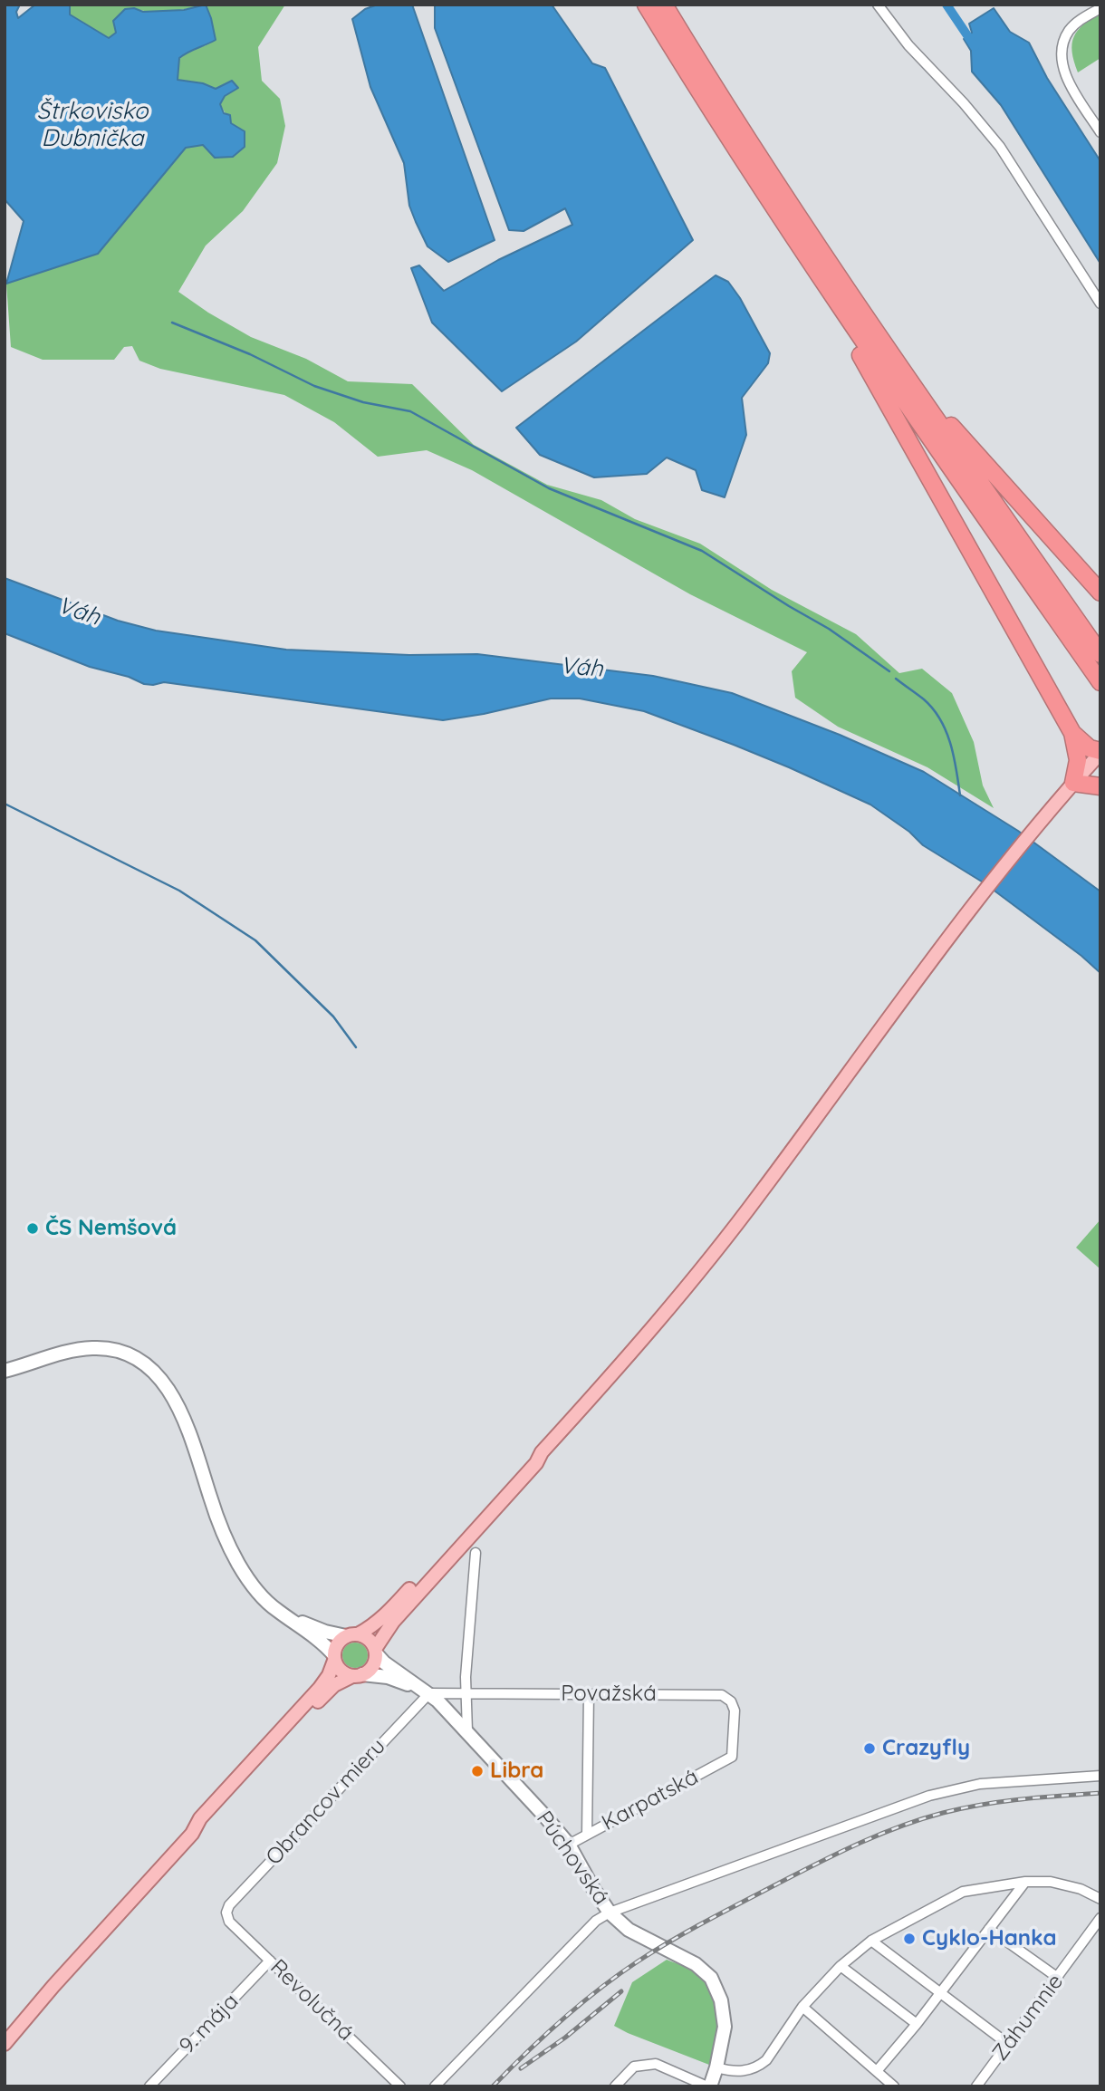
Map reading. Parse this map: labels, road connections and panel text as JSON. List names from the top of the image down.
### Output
{
  "streets": {
    "main road": ["Púchovská"],
    "street": [
      "Považská",
      "Karpatská",
      "Obrancov mieru",
      "Revolučná",
      "Záhumnie",
      "9. mája"
    ]
  },
  "crossings": [
    ["Považská", "Karpatská"],
    ["Považská", "Obrancov mieru"],
    ["Považská", "Púchovská"],
    ["Karpatská", "Púchovská"],
    ["Obrancov mieru", "Púchovská"],
    ["Obrancov mieru", "Revolučná"],
    ["Revolučná", "9. mája"]
  ],
  "water": ["Štrkovisko Dubnička", "Váh"],
  "places": [
    "ČS Nemšová",
    "Crazyfly",
    "Libra",
    "Cyklo-Hanka"
  ]
}
